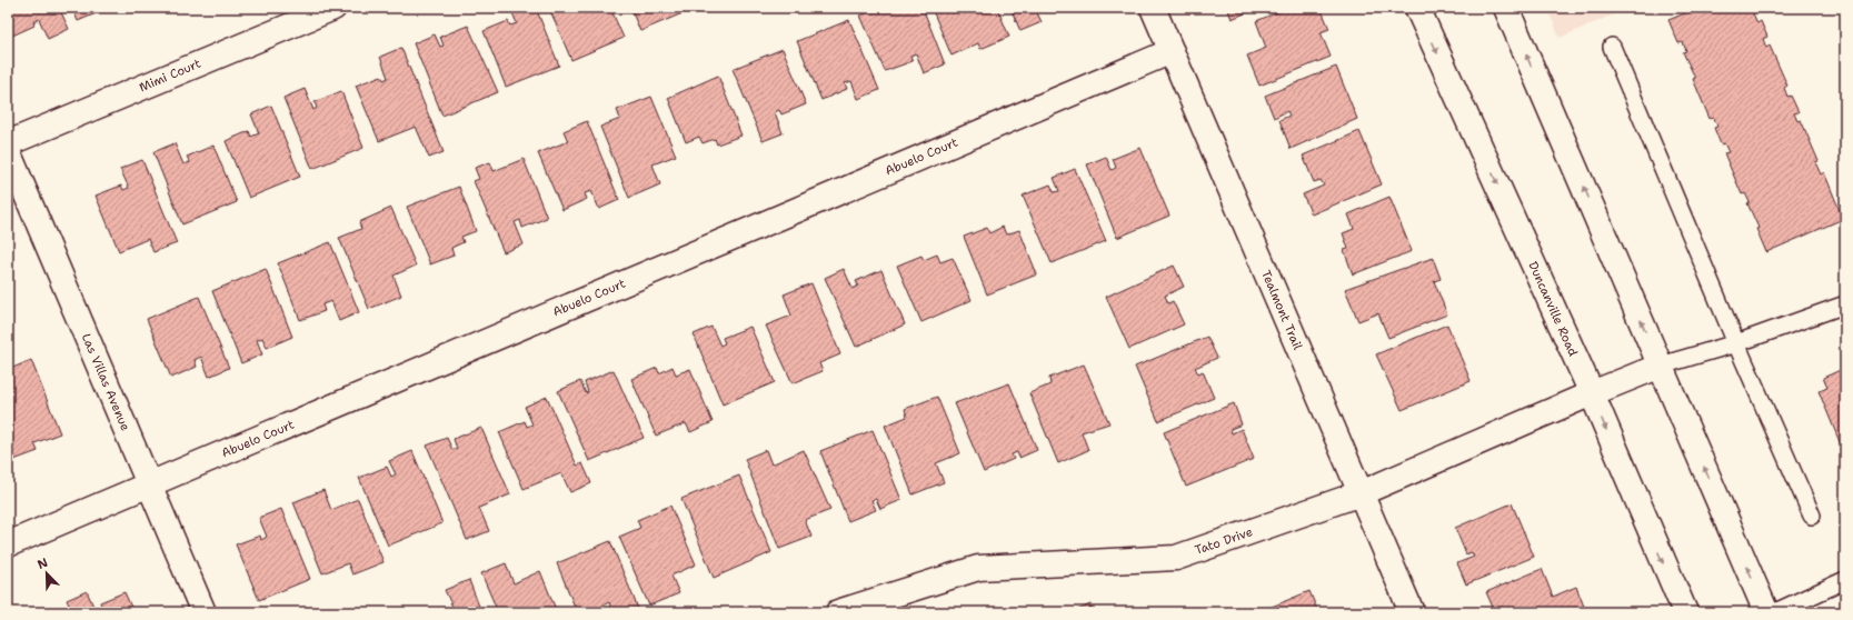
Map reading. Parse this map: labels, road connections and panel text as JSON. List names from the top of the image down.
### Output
{
  "streets": {
    "street": [
      "Mimi Court",
      "Abuelo Court",
      "Duncanville Road",
      "Tealmont Trail",
      "Las Villas Avenue",
      "Tato Drive"
    ]
  },
  "crossings": [
    ["Abuelo Court", "Tealmont Trail"],
    ["Abuelo Court", "Las Villas Avenue"],
    ["Duncanville Road", "Tato Drive"],
    ["Tealmont Trail", "Tato Drive"]
  ],
  "north": "top left"
}
